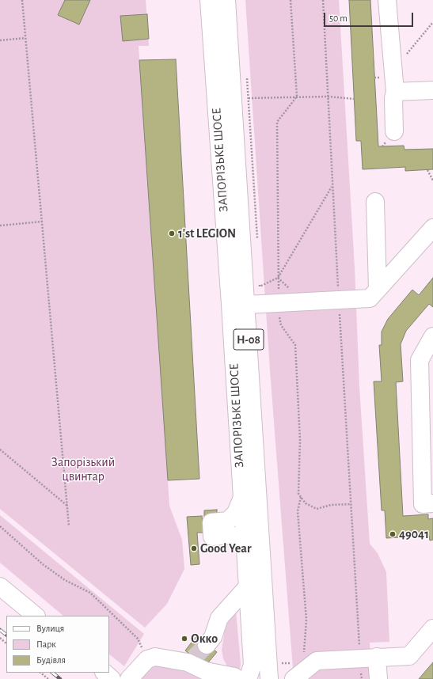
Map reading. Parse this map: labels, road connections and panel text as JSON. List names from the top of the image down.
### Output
{
  "streets": {
    "main road": ["ЗАПОРІЗЬКЕ ШОСЕ", "Н-08"]
  },
  "parks": ["Запорізький цвинтар"],
  "places": [
    "1'st LEGION",
    "49041",
    "Good Year",
    "Окко"
  ],
  "legend": ["Вулиця", "Парк", "Будівля"],
  "scale_bar": "50 m"
}
